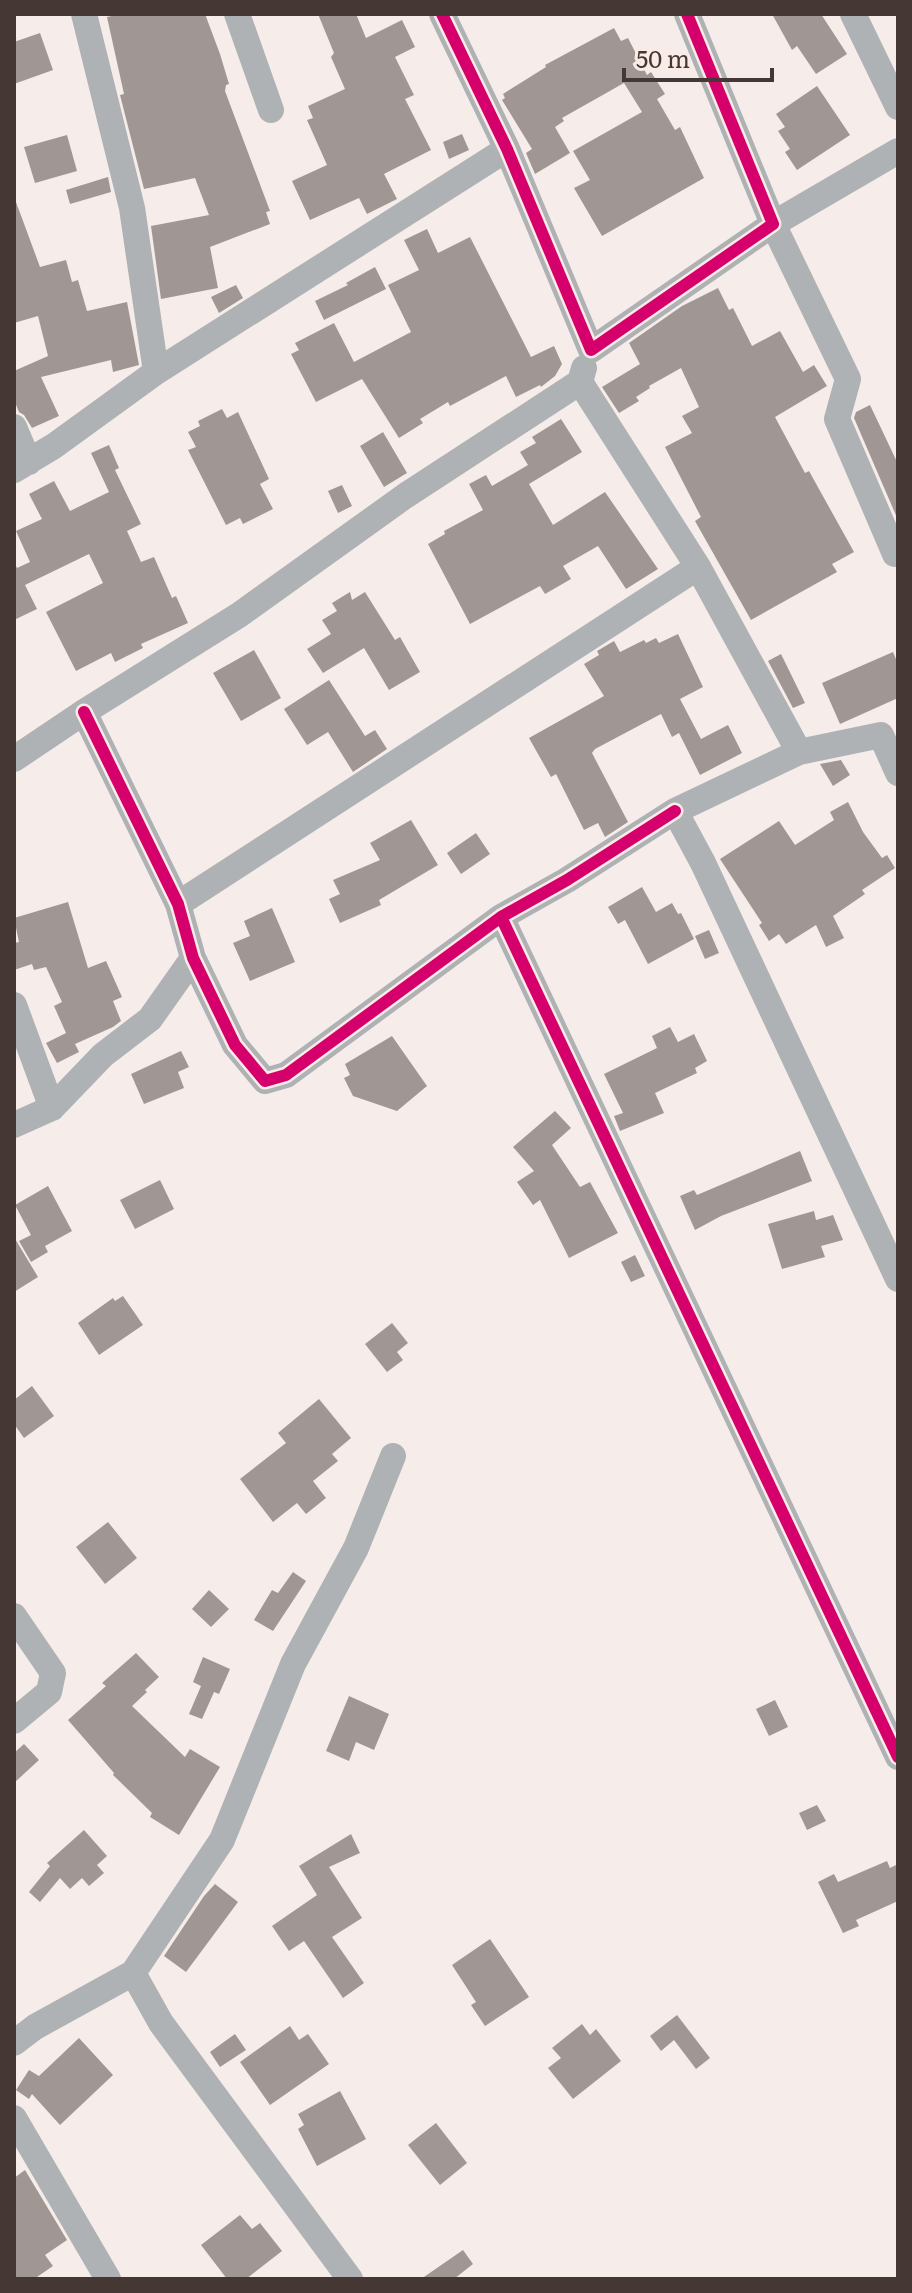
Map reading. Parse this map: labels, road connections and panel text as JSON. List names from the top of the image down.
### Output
{
  "scale_bar": "50 m"
}
